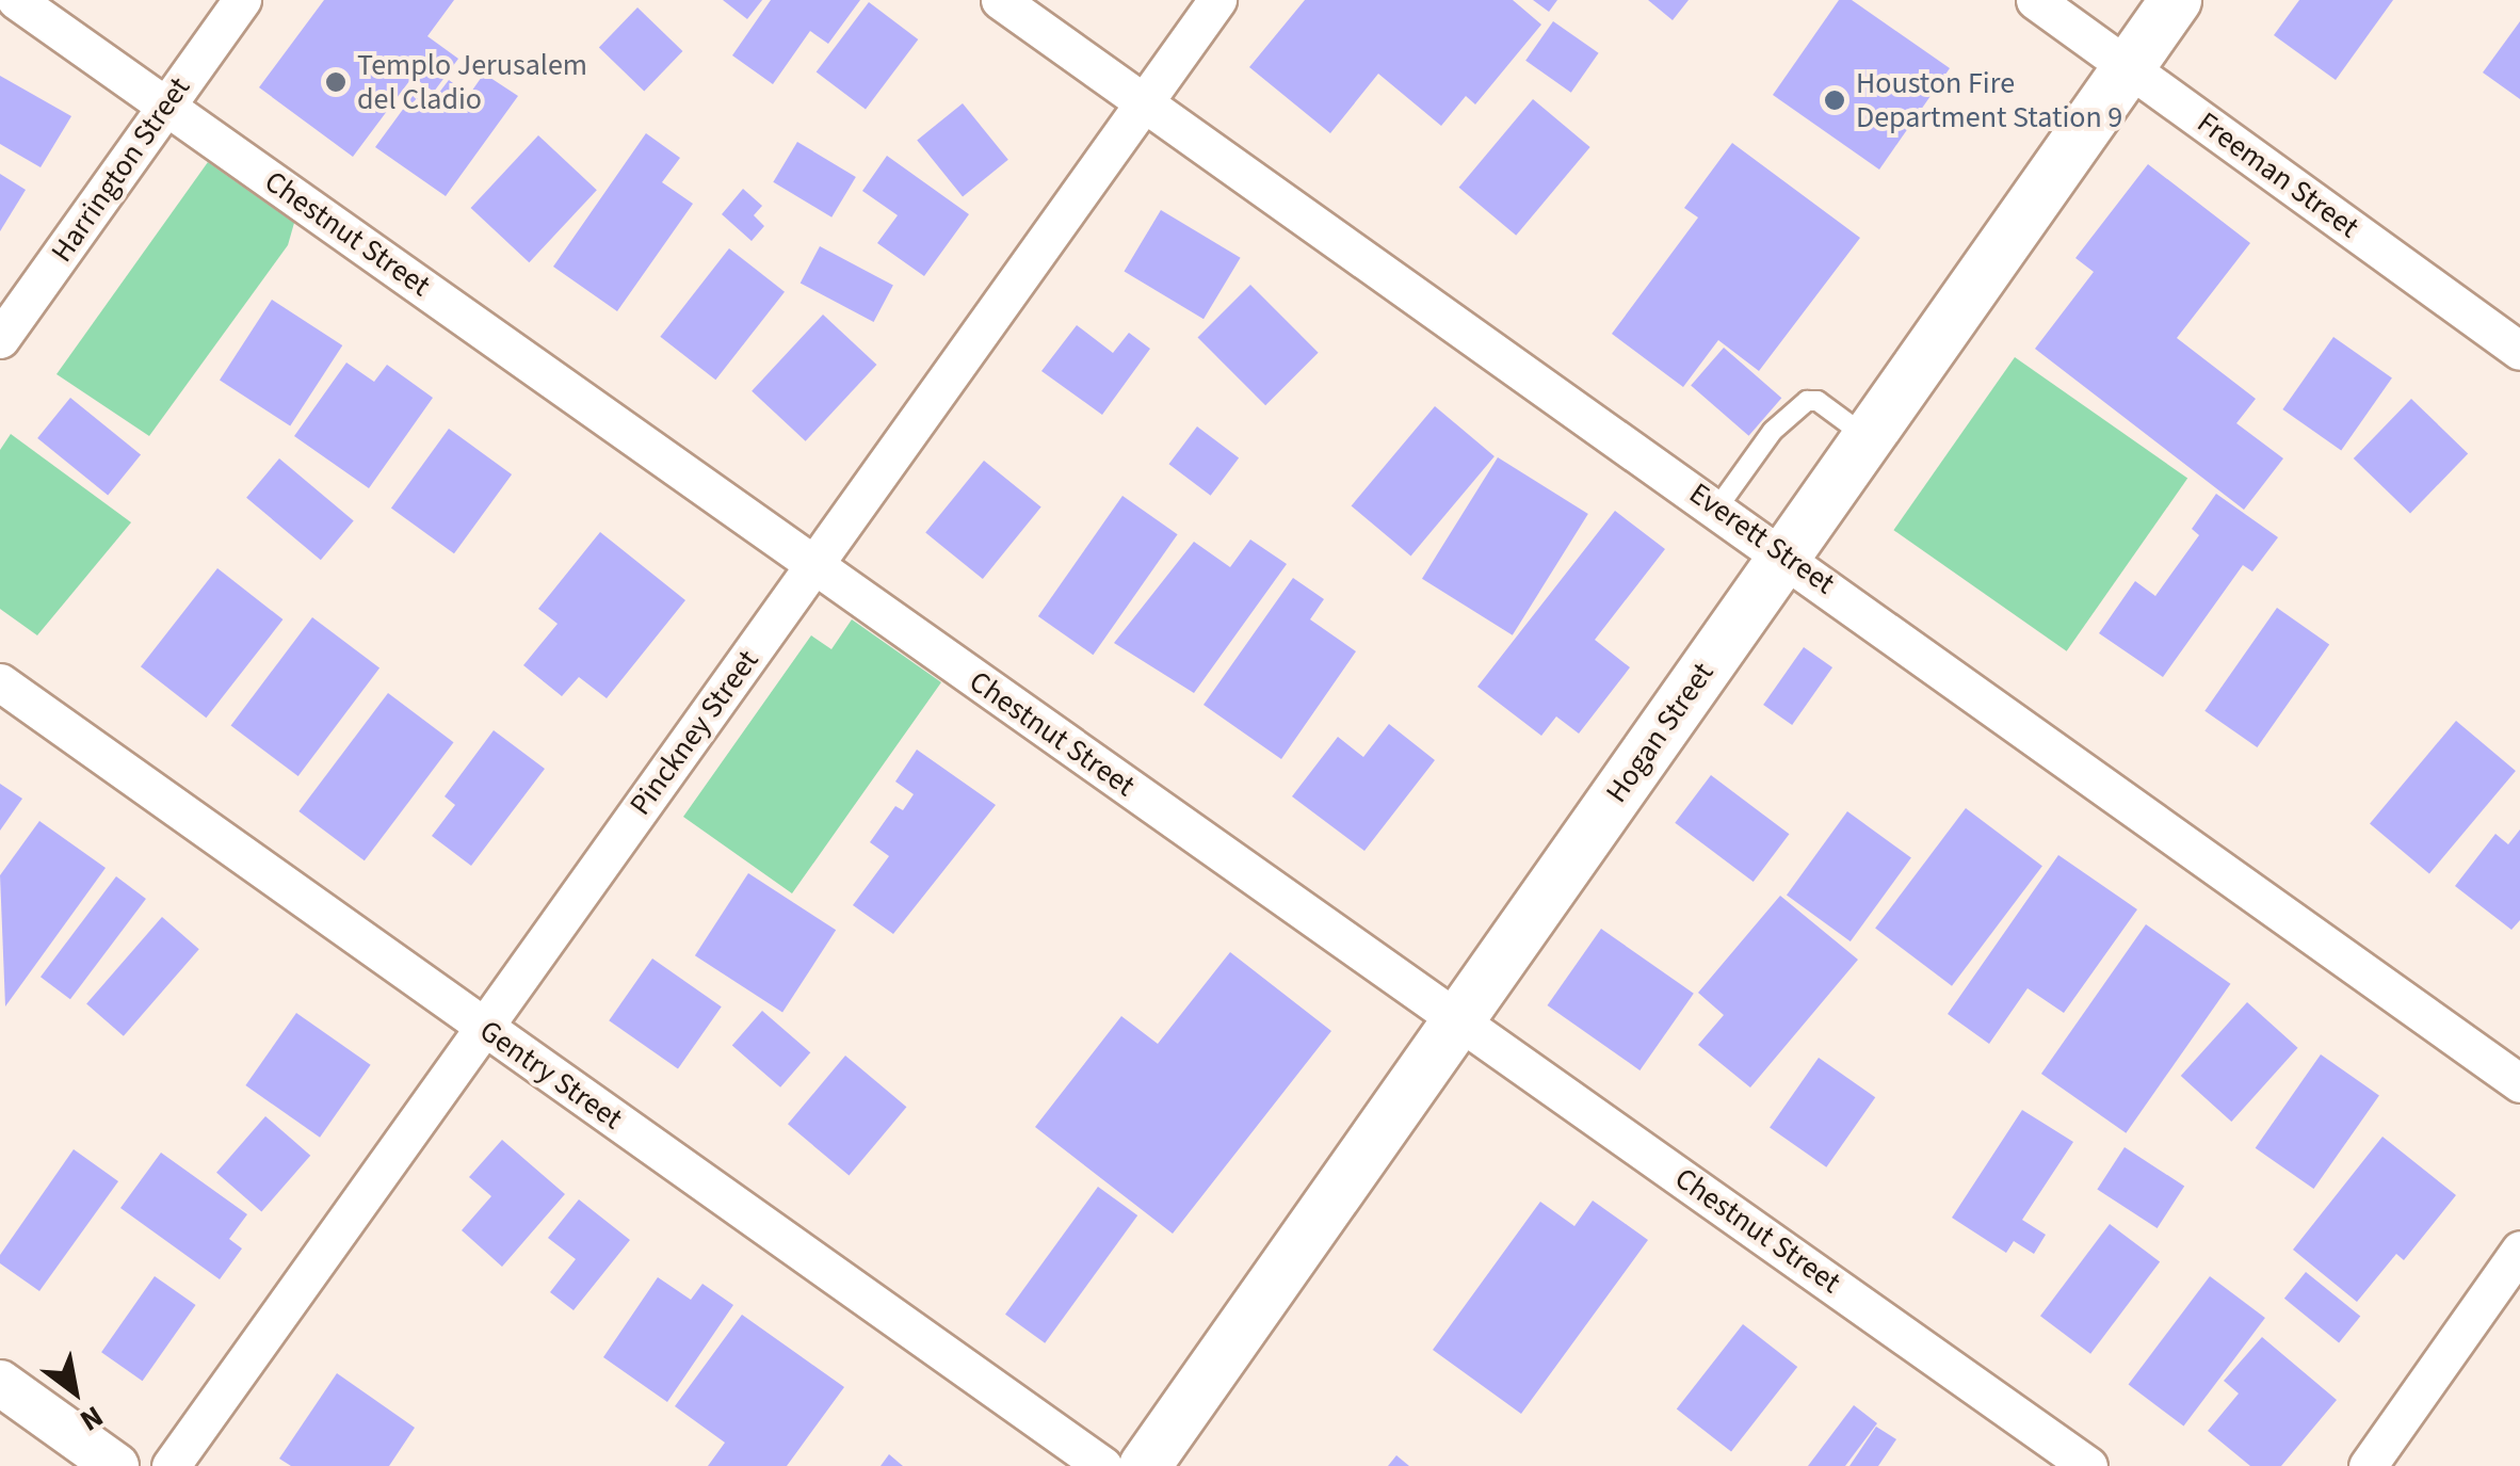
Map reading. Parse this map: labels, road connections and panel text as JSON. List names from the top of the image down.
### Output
{
  "streets": {
    "main road": ["Hogan Street"],
    "street": [
      "Harrington Street",
      "Freeman Street",
      "Chestnut Street",
      "Everett Street",
      "Pinckney Street",
      "Gentry Street"
    ]
  },
  "crossings": [
    ["Harrington Street", "Chestnut Street"],
    ["Freeman Street", "Hogan Street"],
    ["Chestnut Street", "Pinckney Street"],
    ["Chestnut Street", "Hogan Street"],
    ["Everett Street", "Pinckney Street"],
    ["Everett Street", "Hogan Street"],
    ["Pinckney Street", "Gentry Street"]
  ],
  "places": ["Templo Jerusalem del Cladio", "Houston Fire Department Station 9"],
  "north": "bottom right"
}
